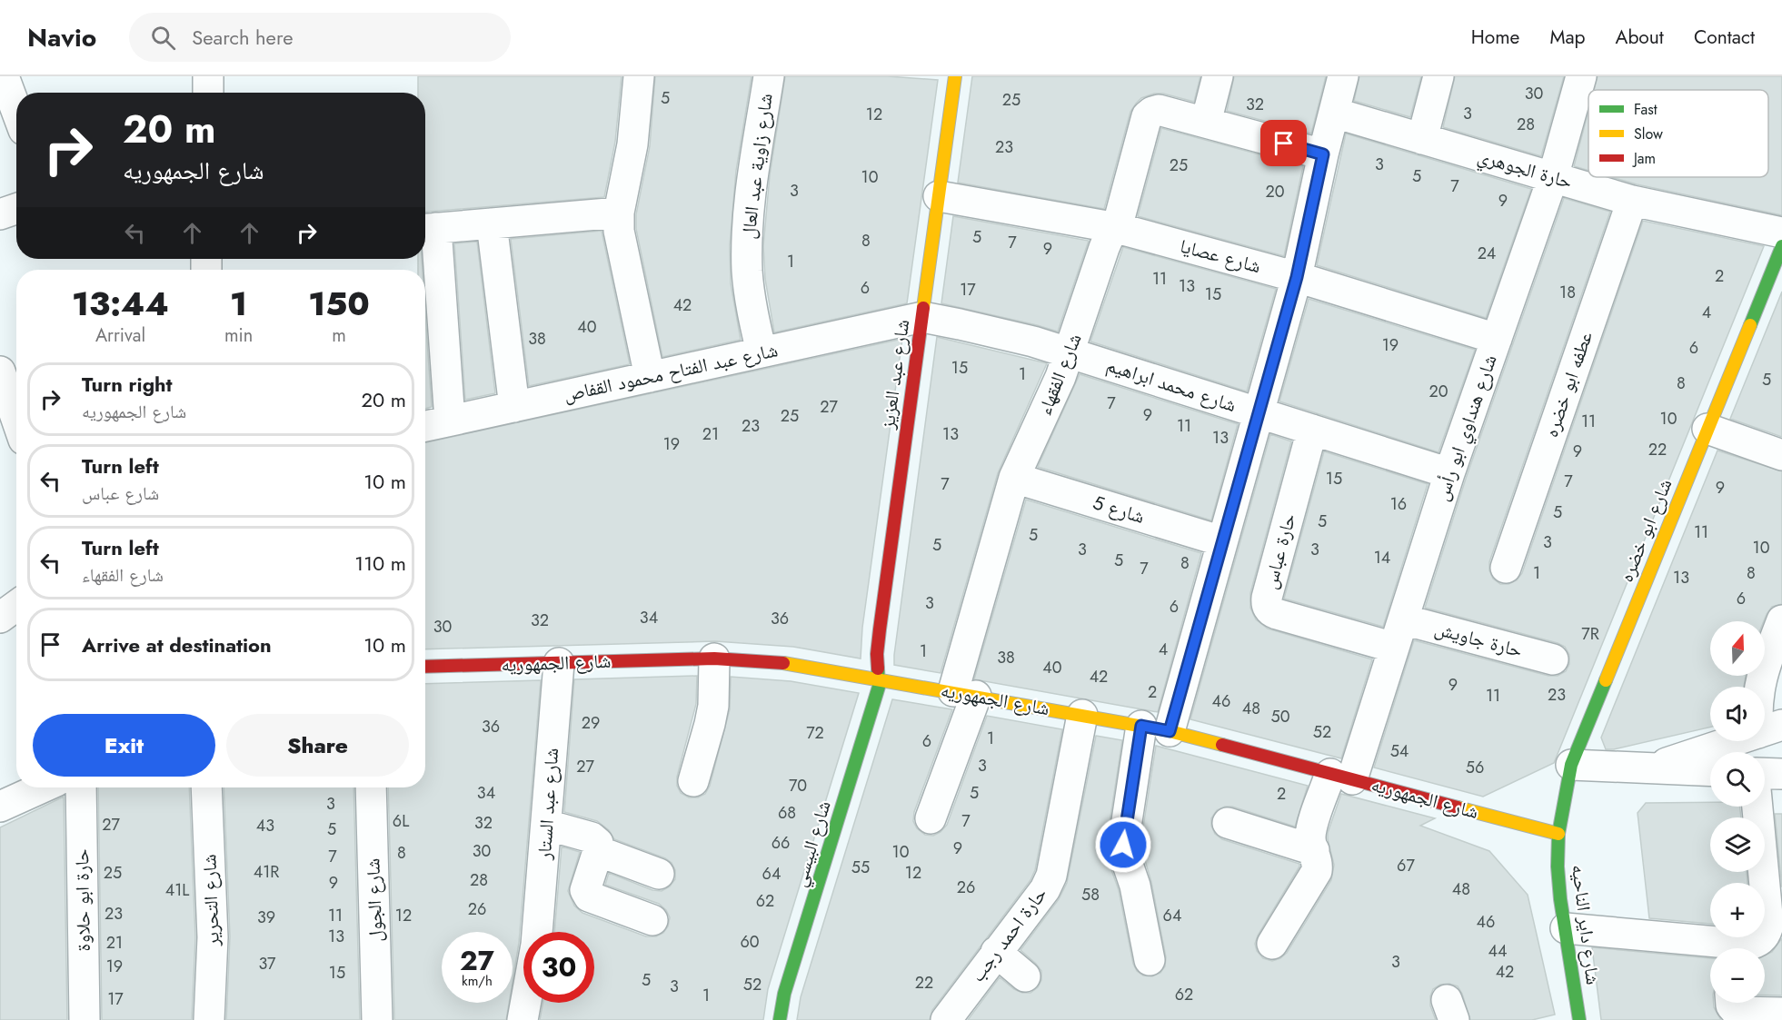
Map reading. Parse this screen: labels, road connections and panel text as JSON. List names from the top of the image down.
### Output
{
  "streets": {
    "street": [
      "شارع زاوية عبد العال",
      "حارة الجوهري",
      "شارع عصايا",
      "شارع عبد الفتاح محمود القفاص",
      "شارع عبد العزيز",
      "شارع الفقهاء",
      "عطفه ابو خضره",
      "شارع محمد ابراهيم",
      "شارع هنداوي ابو رأس",
      "شارع 5",
      "شارع ابو خضره",
      "حارة عباس",
      "حارة جاويش",
      "شارع الجمهوريه",
      "شارع عبد الستار",
      "شارع البيسي",
      "حارة ابو حلاوة",
      "شارع التحرير",
      "شارع الجول",
      "شارع داير الناحيه",
      "حارة احمد رجب"
    ]
  },
  "crossings": [
    ["شارع زاوية عبد العال", "شارع عبد الفتاح محمود القفاص"],
    ["حارة الجوهري", "عطفه ابو خضره"],
    ["حارة الجوهري", "شارع هنداوي ابو رأس"],
    ["شارع عصايا", "شارع عبد العزيز"],
    ["شارع عصايا", "شارع الفقهاء"],
    ["شارع عصايا", "شارع هنداوي ابو رأس"],
    ["شارع عبد الفتاح محمود القفاص", "شارع عبد العزيز"],
    ["شارع عبد الفتاح محمود القفاص", "شارع محمد ابراهيم"],
    ["شارع عبد العزيز", "شارع محمد ابراهيم"],
    ["شارع عبد العزيز", "شارع الجمهوريه"],
    ["شارع عبد العزيز", "شارع البيسي"],
    ["شارع الفقهاء", "شارع محمد ابراهيم"],
    ["شارع الفقهاء", "شارع 5"],
    ["شارع الفقهاء", "شارع الجمهوريه"],
    ["شارع محمد ابراهيم", "شارع هنداوي ابو رأس"],
    ["شارع محمد ابراهيم", "حارة عباس"],
    ["شارع هنداوي ابو رأس", "حارة عباس"],
    ["شارع هنداوي ابو رأس", "حارة جاويش"],
    ["شارع هنداوي ابو رأس", "شارع الجمهوريه"],
    ["شارع ابو خضره", "شارع الجمهوريه"],
    ["شارع ابو خضره", "شارع داير الناحيه"],
    ["شارع الجمهوريه", "شارع عبد الستار"],
    ["شارع الجمهوريه", "شارع البيسي"],
    ["شارع الجمهوريه", "شارع داير الناحيه"],
    ["شارع الجمهوريه", "حارة احمد رجب"]
  ],
  "house_numbers": [
    "30",
    "5",
    "25",
    "32",
    "3",
    "12",
    "28",
    "23",
    "3",
    "25",
    "5",
    "10",
    "7",
    "3",
    "20",
    "9",
    "5",
    "8",
    "7",
    "9",
    "24",
    "1",
    "2",
    "11",
    "13",
    "6",
    "17",
    "18",
    "15",
    "42",
    "4",
    "40",
    "38",
    "19",
    "6",
    "15",
    "1",
    "5",
    "8",
    "20",
    "7",
    "27",
    "9",
    "25",
    "10",
    "11",
    "23",
    "11",
    "21",
    "13",
    "13",
    "19",
    "22",
    "9",
    "15",
    "7",
    "7",
    "9",
    "16",
    "5",
    "5",
    "11",
    "5",
    "3",
    "5",
    "10",
    "3",
    "3",
    "14",
    "5",
    "8",
    "7",
    "1",
    "8",
    "13",
    "6",
    "3",
    "6",
    "34",
    "36",
    "32",
    "30",
    "7R",
    "4",
    "1",
    "38",
    "40",
    "42",
    "9",
    "2",
    "23",
    "11",
    "46",
    "48",
    "50",
    "29",
    "36",
    "52",
    "72",
    "1",
    "6",
    "54",
    "3",
    "27",
    "56",
    "70",
    "34",
    "5",
    "2",
    "3",
    "68",
    "6L",
    "7",
    "32",
    "27",
    "43",
    "5",
    "66",
    "9",
    "30",
    "10",
    "8",
    "7",
    "67",
    "55",
    "41R",
    "25",
    "12",
    "64",
    "28",
    "9",
    "26",
    "48",
    "41L",
    "58",
    "62",
    "26",
    "23",
    "11",
    "12",
    "64",
    "39",
    "46",
    "13",
    "60",
    "21",
    "44",
    "3",
    "37",
    "19",
    "42",
    "15",
    "5",
    "22",
    "52",
    "3",
    "62",
    "1",
    "17"
  ],
  "legend": ["Fast", "Slow", "Jam"],
  "north": "top",
  "page": {
    "header": "Navio",
    "search": "Search here",
    "nav": [
      "Home",
      "Map",
      "About",
      "Contact"
    ],
    "turn": ["20 m", "شارع الجمهوريه"],
    "eta": [
      "13:44",
      "Arrival",
      "1",
      "min",
      "150",
      "m"
    ],
    "list": [
      {
        "name": "Turn right",
        "note": "شارع الجمهوريه",
        "value": "20 m"
      },
      {
        "name": "Turn left",
        "note": "شارع عباس",
        "value": "10 m"
      },
      {
        "name": "Turn left",
        "note": "شارع الفقهاء",
        "value": "110 m"
      },
      {
        "name": "Arrive at destination",
        "value": "10 m"
      }
    ],
    "map_buttons": ["+", "−"],
    "buttons": ["Exit", "Share"],
    "speed": "27 km/h",
    "limit": "30"
  }
}
